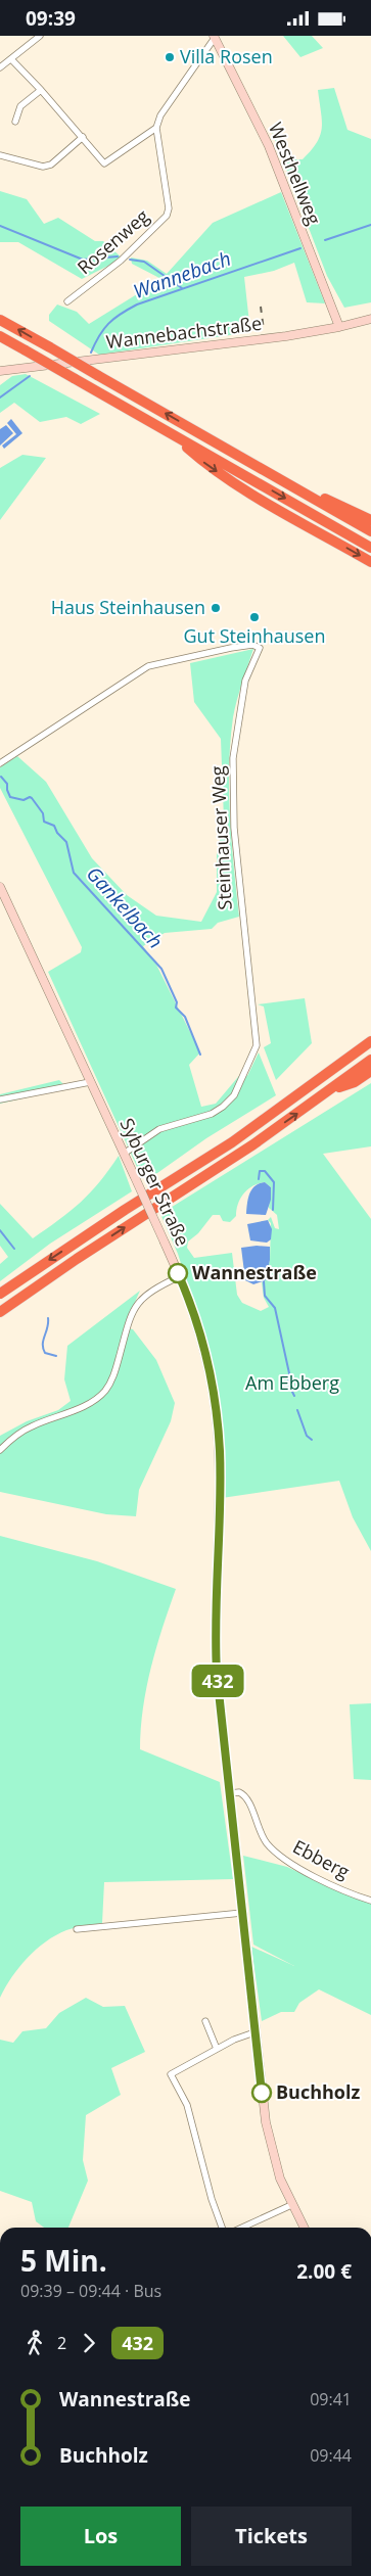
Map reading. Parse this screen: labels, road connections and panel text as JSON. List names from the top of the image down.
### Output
{
  "streets": {
    "street": [
      "Westhellweg",
      "Rosenweg",
      "Wannebachstraße",
      "Steinhauser Weg",
      "Syburger Straße",
      "Ebberg"
    ]
  },
  "crossings": [
    ["Westhellweg", "Wannebachstraße"],
    ["Steinhauser Weg", "Syburger Straße"],
    ["Syburger Straße", "Ebberg"]
  ],
  "water": ["Wannebach", "Gankelbach"],
  "parks": ["Am Ebberg"],
  "places": [
    "Villa Rosen",
    "Haus Steinhausen",
    "Gut Steinhausen",
    "Wannestraße",
    "Buchholz"
  ],
  "lines": ["bus line 432"],
  "page": {
    "status": "09:39",
    "on_map": "432",
    "heading": ["5 Min.", "09:39 – 09:44 · Bus", "2.00 €"],
    "legs": ["2", "432"],
    "list": [
      {
        "name": "Wannestraße",
        "value": "09:41"
      },
      {
        "name": "Buchholz",
        "value": "09:44"
      }
    ],
    "buttons": ["Los", "Tickets"]
  }
}
